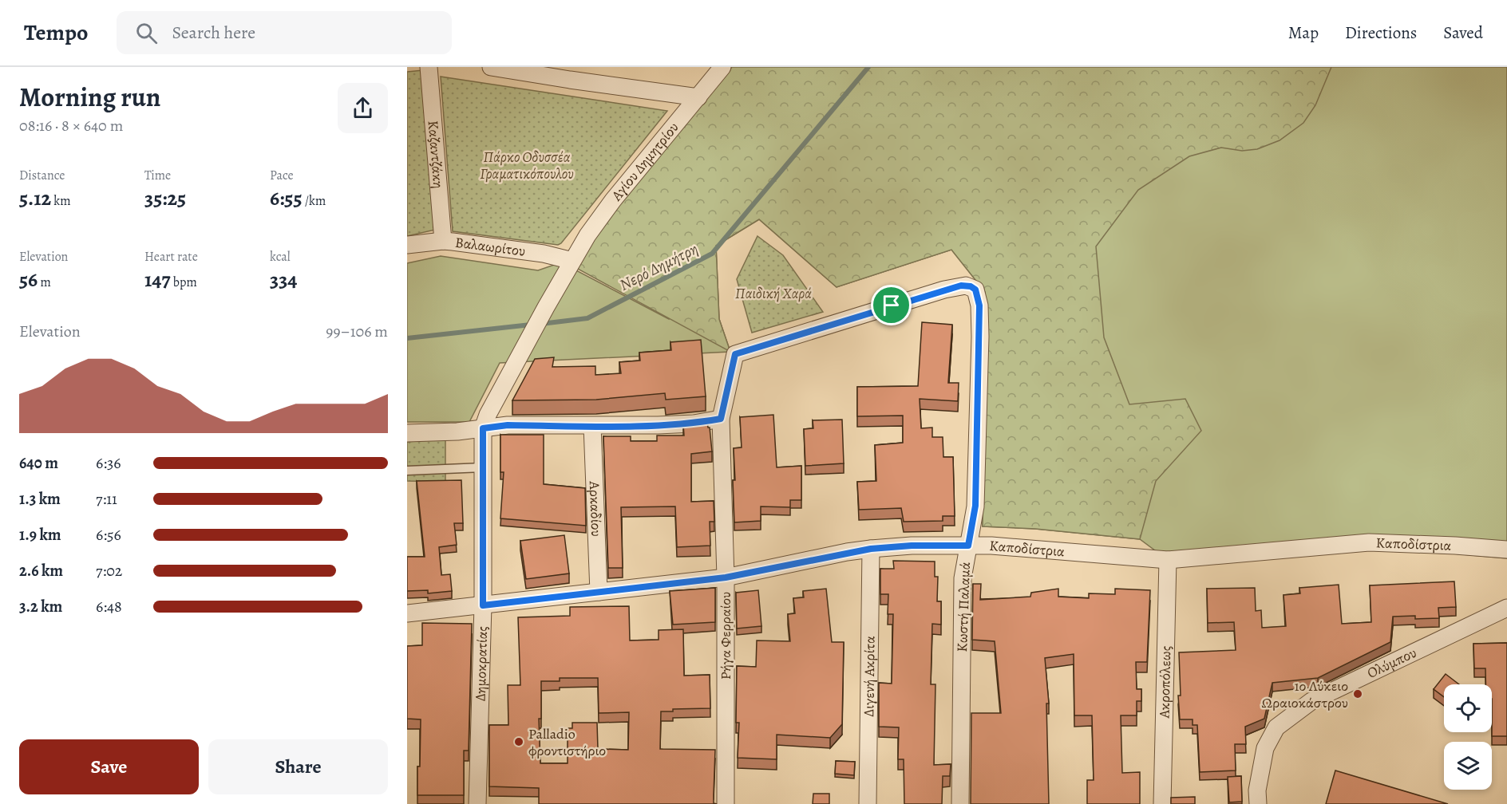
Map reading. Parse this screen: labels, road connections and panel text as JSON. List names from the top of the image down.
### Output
{
  "streets": {
    "street": [
      "Καζαντζάκη",
      "Αγίου Δημητρίου",
      "Βαλαωρίτου",
      "Αρκαδίου",
      "Καποδίστρια",
      "Κωστή Παλαμά",
      "Ρήγα Φερραίου",
      "Ολύμπου",
      "Δημοκρατίας",
      "Διγενή Ακρίτα",
      "Ακροπόλεως"
    ]
  },
  "crossings": [
    ["Καζαντζάκη", "Βαλαωρίτου"],
    ["Αγίου Δημητρίου", "Βαλαωρίτου"],
    ["Αγίου Δημητρίου", "Δημοκρατίας"],
    ["Βαλαωρίτου", "Δημοκρατίας"],
    ["Αρκαδίου", "Καποδίστρια"],
    ["Καποδίστρια", "Κωστή Παλαμά"],
    ["Καποδίστρια", "Ρήγα Φερραίου"],
    ["Καποδίστρια", "Δημοκρατίας"],
    ["Καποδίστρια", "Διγενή Ακρίτα"],
    ["Καποδίστρια", "Ακροπόλεως"],
    ["Κωστή Παλαμά", "Ρήγα Φερραίου"]
  ],
  "water": ["Νερό Δημήτρη"],
  "parks": ["Πάρκο Οδυσσέα Γραματικόπουλου", "Παιδική Χαρά"],
  "places": ["1ο Λύκειο Ωραιοκάστρου", "Palladio φροντιστήριο"],
  "page": {
    "header": "Tempo",
    "search": "Search here",
    "nav": ["Map", "Directions", "Saved"],
    "heading": ["Morning run", "08:16 · 8 × 640 m"],
    "stats": [
      ["Distance", "5.12 km"],
      ["Time", "35:25"],
      ["Pace", "6:55 /km"],
      ["Elevation", "56 m"],
      ["Heart rate", "147 bpm"],
      ["kcal", "334"]
    ],
    "chart": ["Elevation", "99–106 m"],
    "list": [
      {
        "name": "640 m",
        "note": "6:36"
      },
      {
        "name": "1.3 km",
        "note": "7:11"
      },
      {
        "name": "1.9 km",
        "note": "6:56"
      },
      {
        "name": "2.6 km",
        "note": "7:02"
      },
      {
        "name": "3.2 km",
        "note": "6:48"
      }
    ],
    "buttons": ["Save", "Share"]
  }
}
